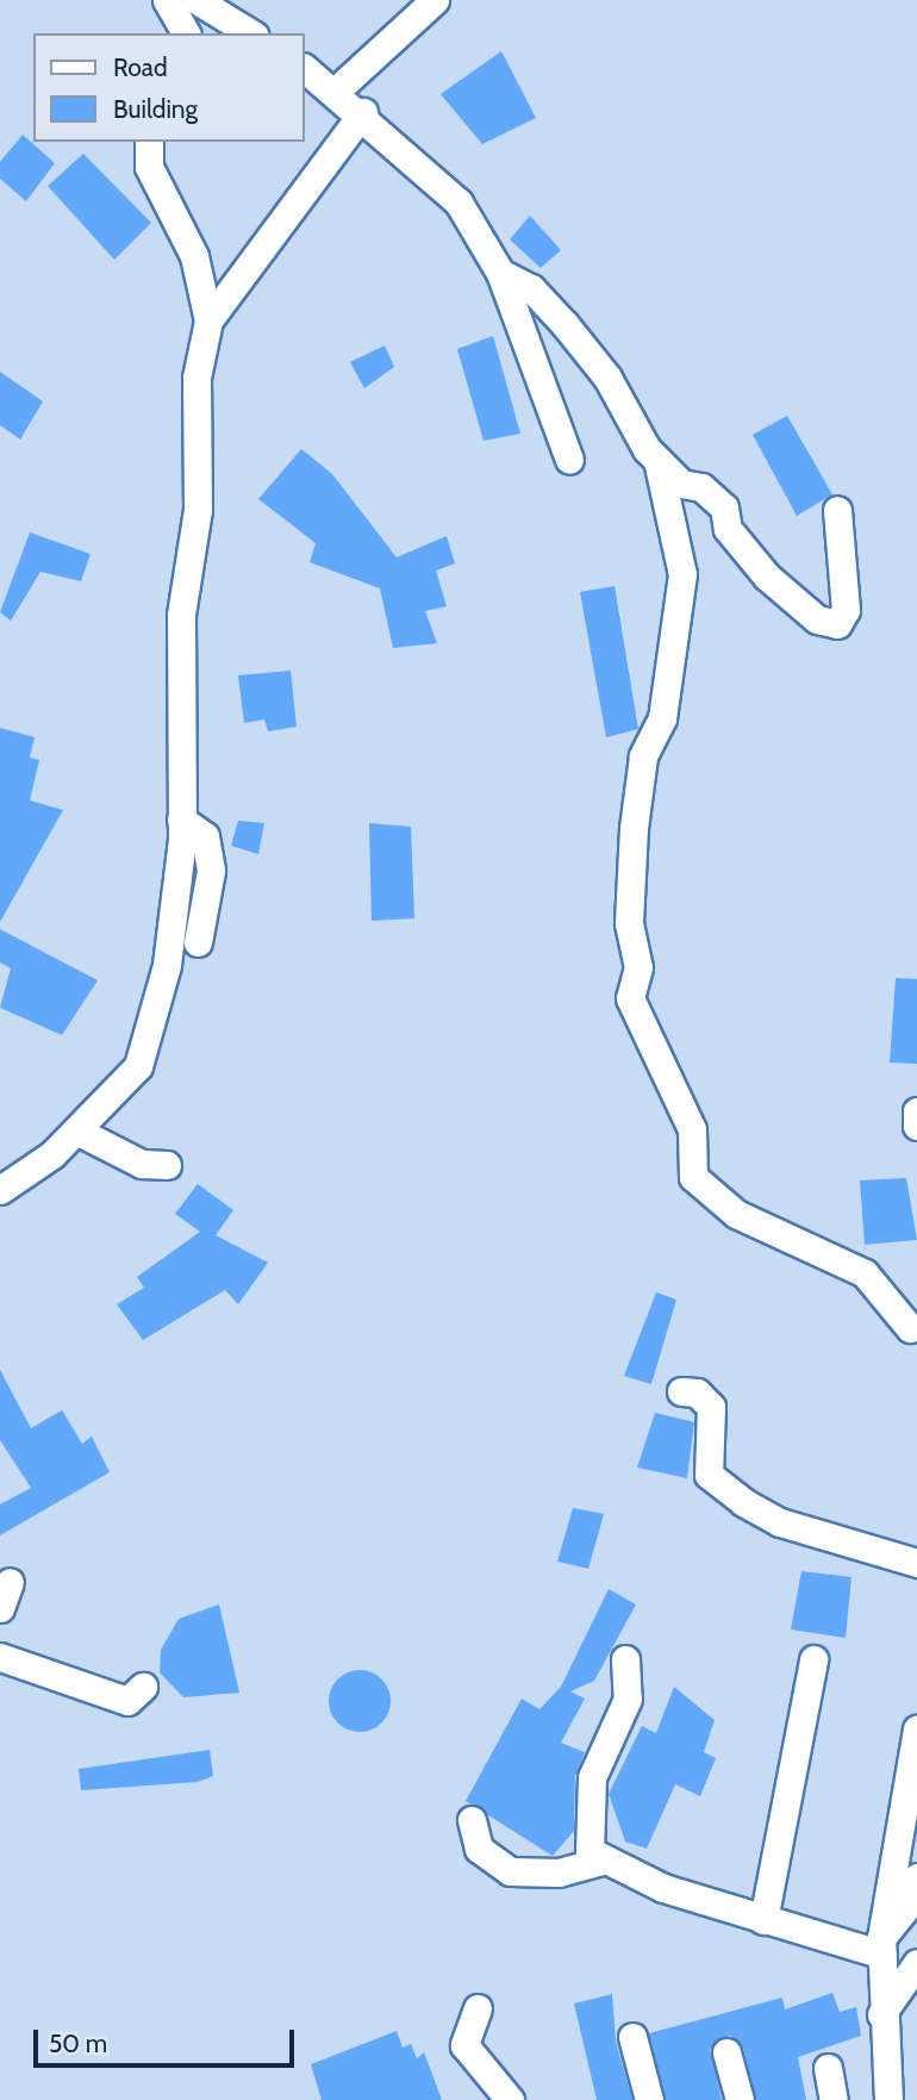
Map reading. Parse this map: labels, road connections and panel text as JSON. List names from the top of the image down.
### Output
{
  "legend": ["Road", "Building"],
  "scale_bar": "50 m"
}
